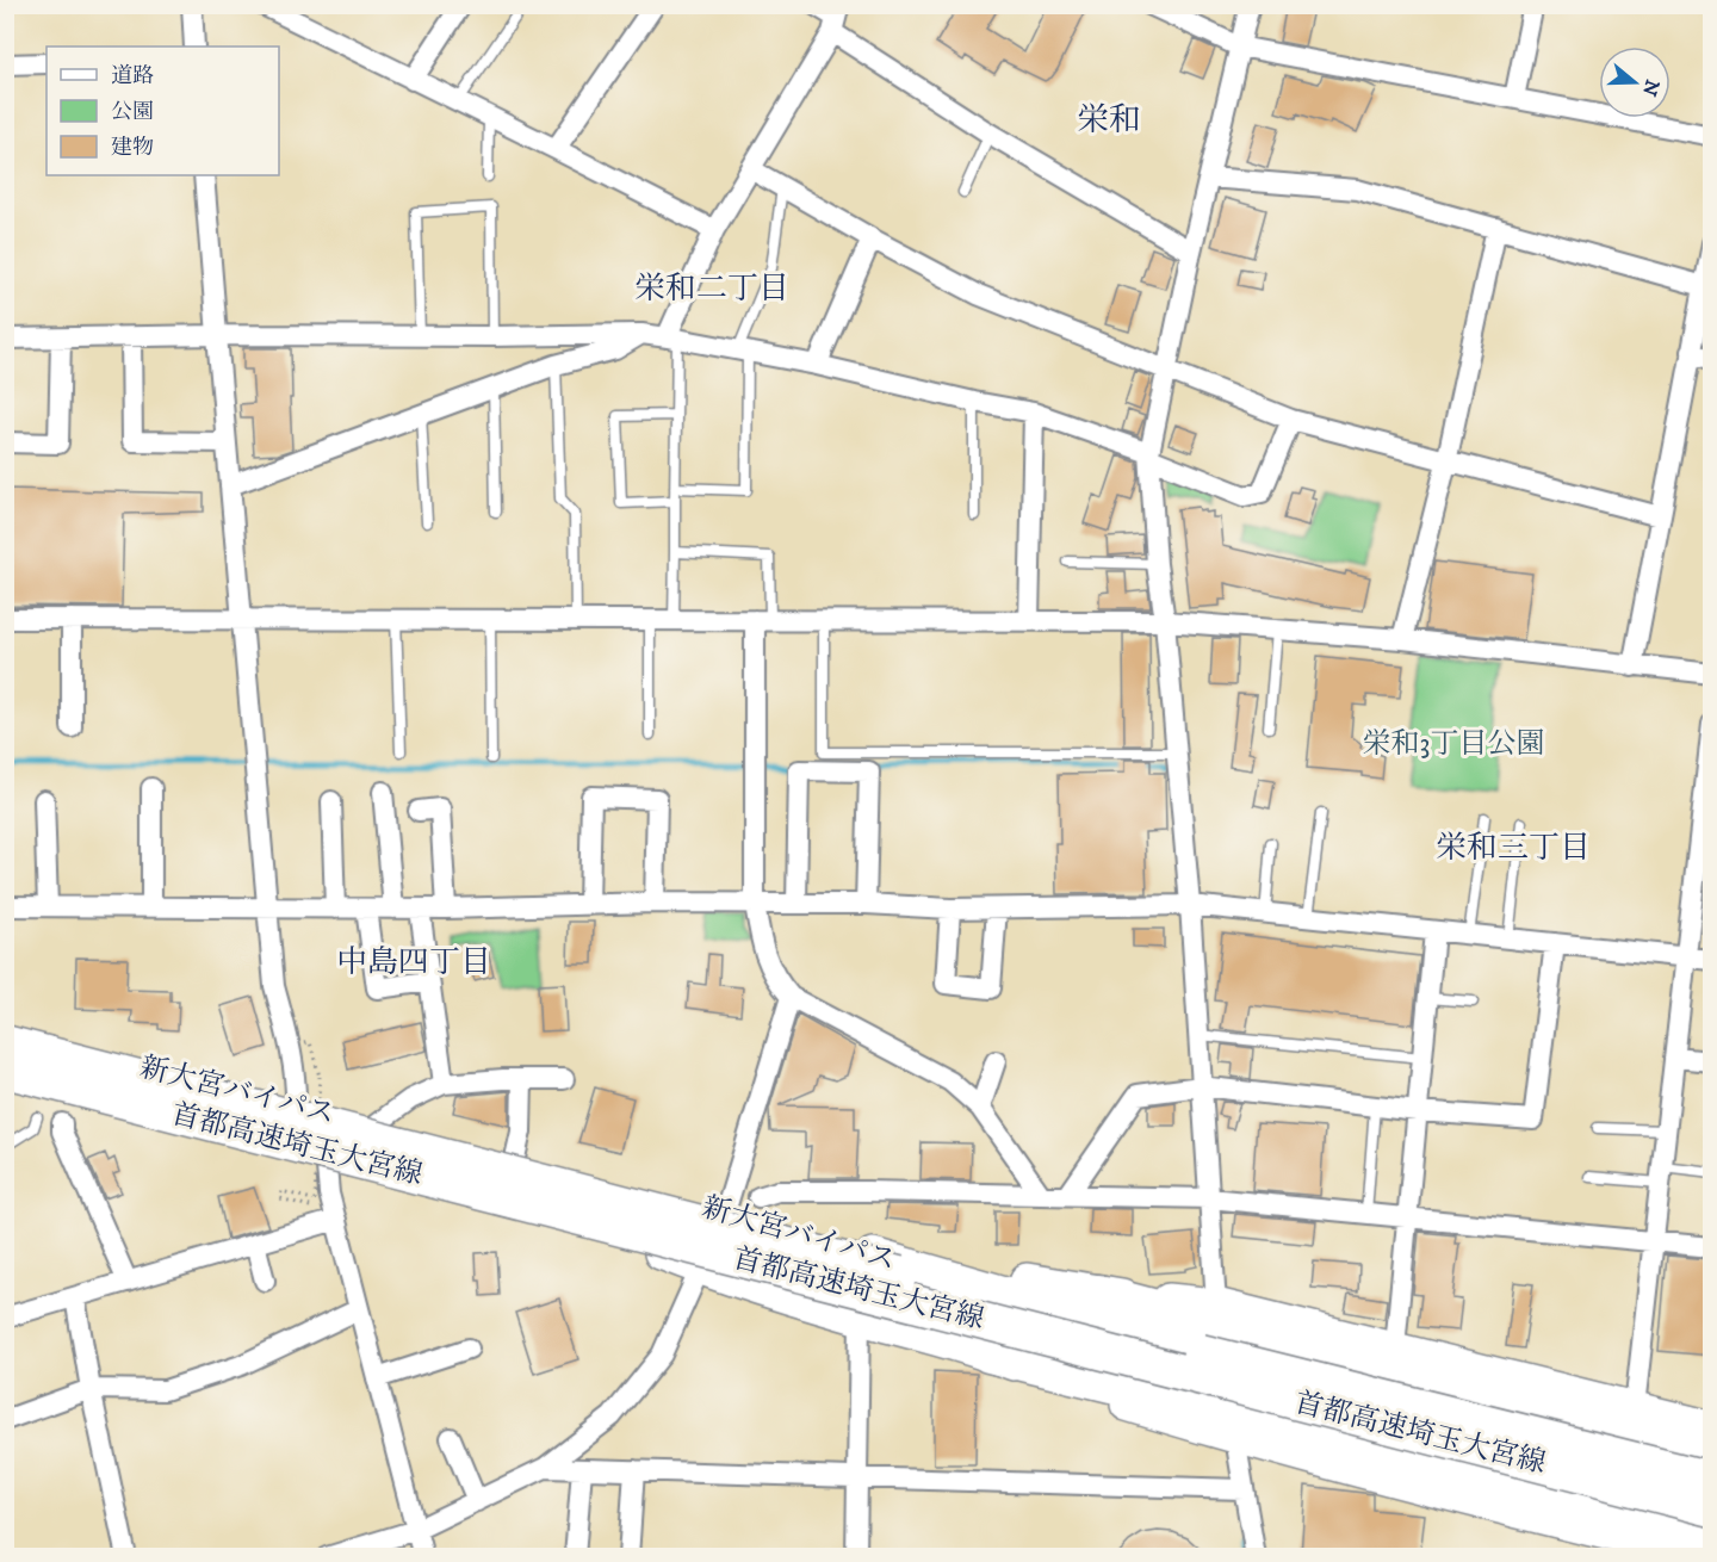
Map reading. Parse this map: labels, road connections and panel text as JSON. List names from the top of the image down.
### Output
{
  "streets": {
    "highway": ["新大宮バイパス", "首都高速埼玉大宮線"]
  },
  "crossings": [
    ["新大宮バイパス", "首都高速埼玉大宮線"]
  ],
  "districts": [
    "栄和",
    "栄和二丁目",
    "栄和三丁目",
    "中島四丁目"
  ],
  "parks": ["栄和3丁目公園"],
  "legend": ["道路", "公園", "建物"],
  "north": "right"
}
